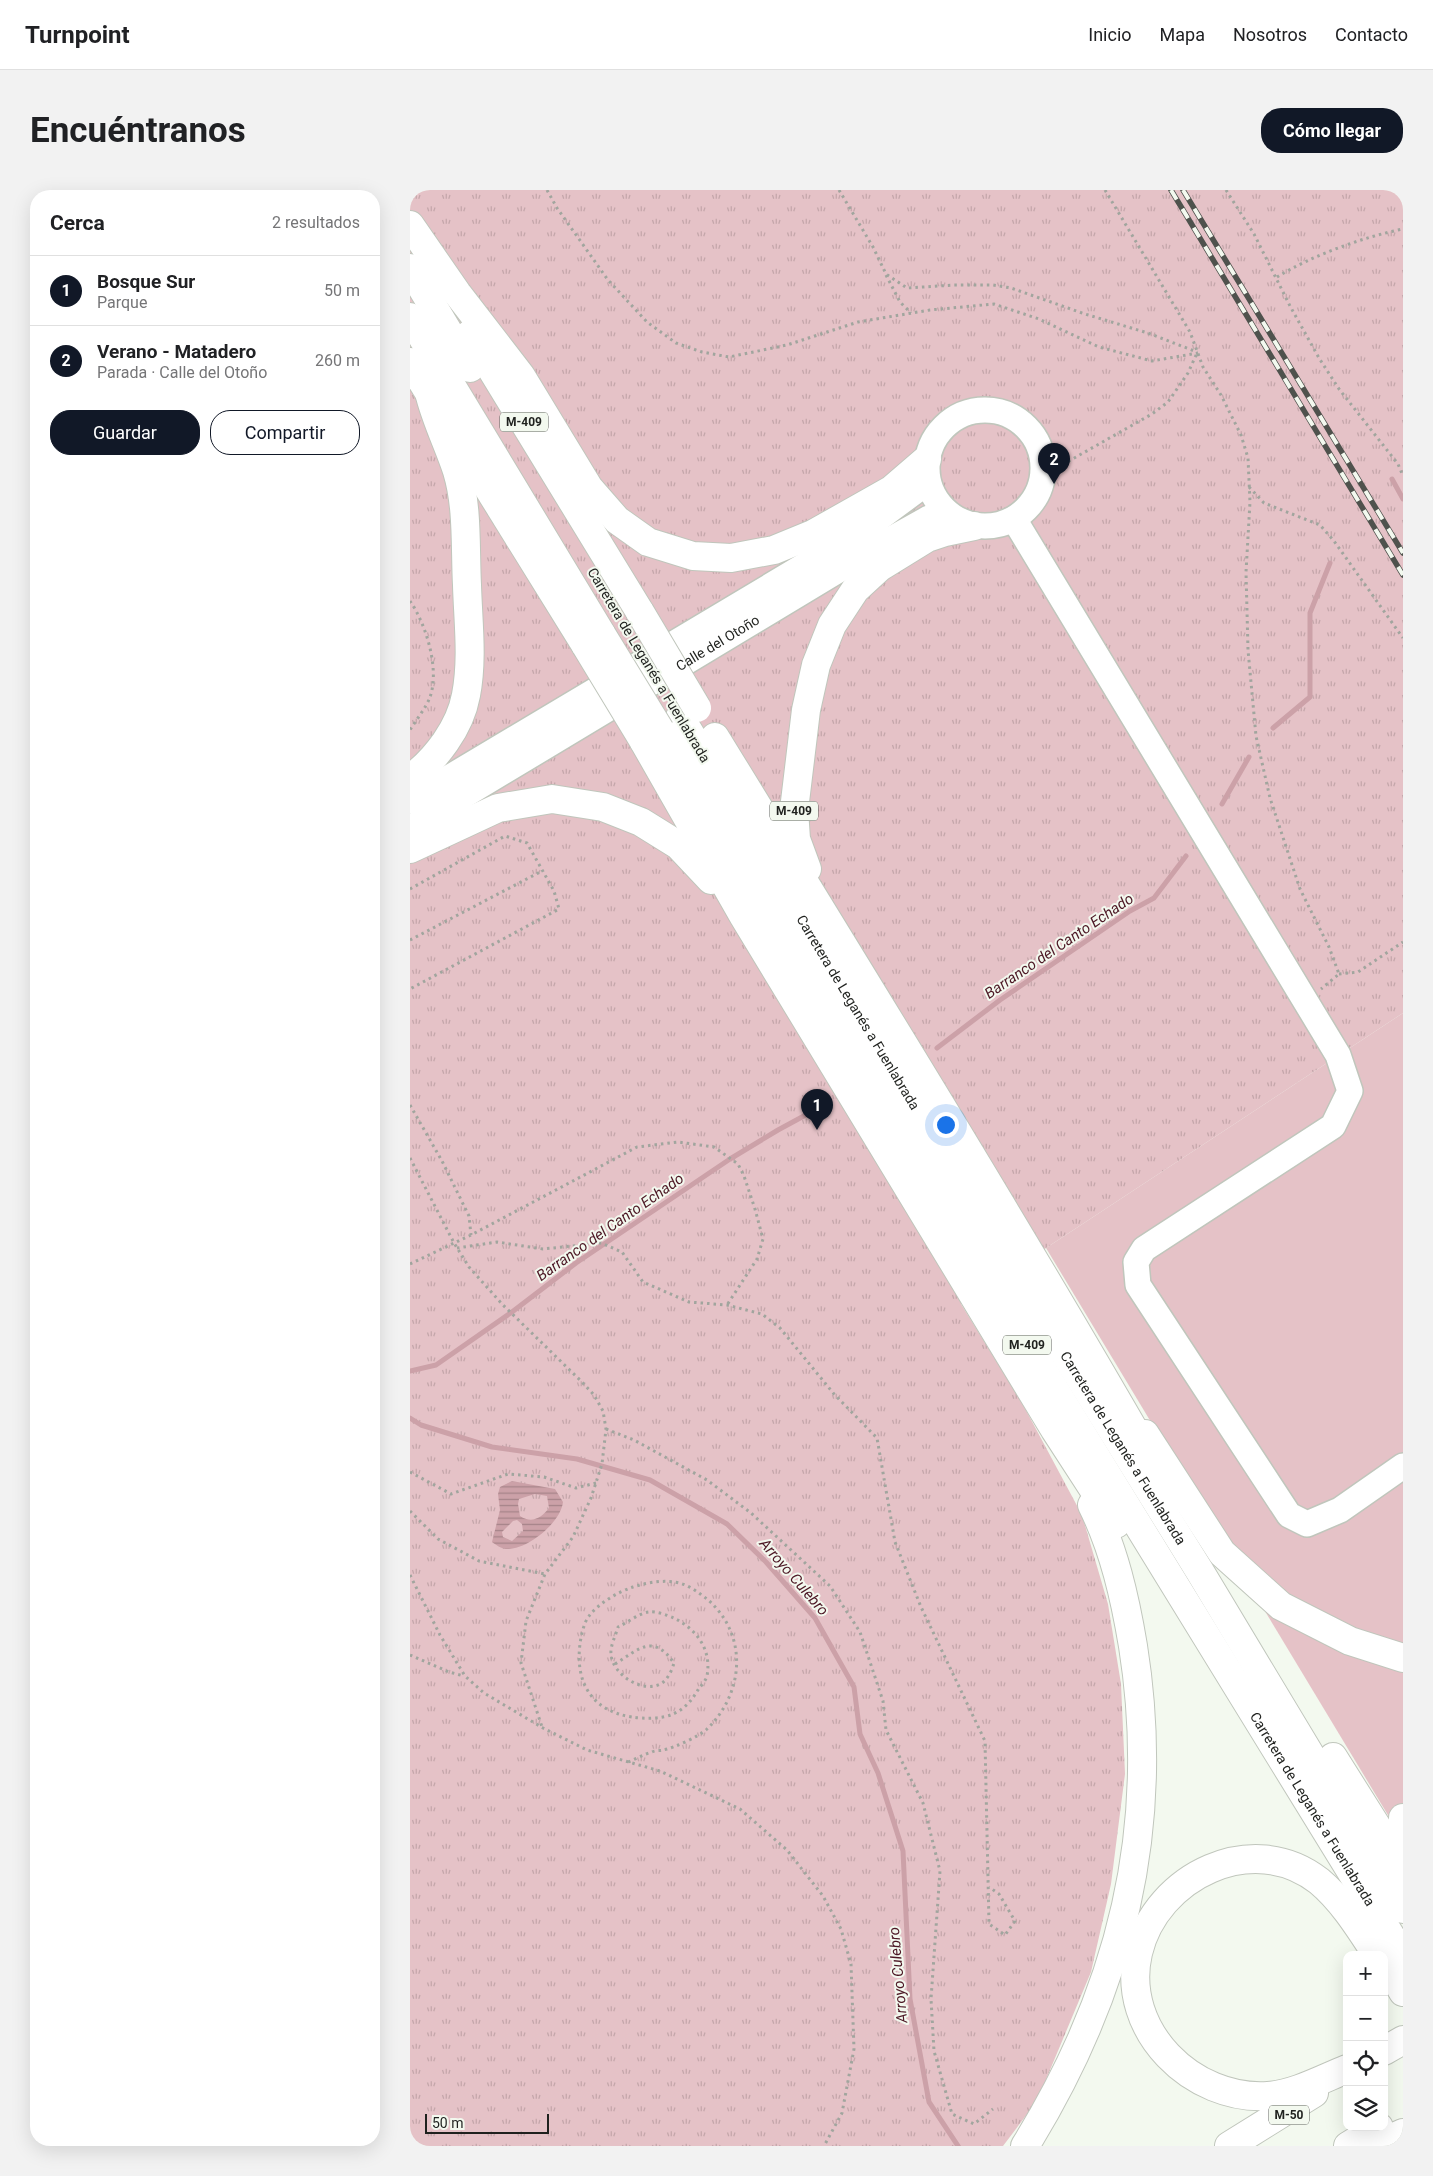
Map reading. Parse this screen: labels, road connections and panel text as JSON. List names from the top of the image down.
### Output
{
  "streets": {
    "highway": ["M-409", "Carretera de Leganés a Fuenlabrada", "M-50"],
    "street": ["Calle del Otoño"]
  },
  "crossings": [
    ["M-409", "Calle del Otoño"],
    ["M-409", "Carretera de Leganés a Fuenlabrada"]
  ],
  "water": ["Barranco del Canto Echado", "Arroyo Culebro"],
  "scale_bar": "50 m",
  "page": {
    "header": "Turnpoint",
    "nav": [
      "Inicio",
      "Mapa",
      "Nosotros",
      "Contacto"
    ],
    "buttons": [
      "Cómo llegar",
      ["Guardar", "Compartir"]
    ],
    "title": "Encuéntranos",
    "heading": ["Cerca", "2 resultados"],
    "list": [
      {
        "mark": "1",
        "name": "Bosque Sur",
        "note": "Parque",
        "value": "50 m"
      },
      {
        "mark": "2",
        "name": "Verano - Matadero",
        "note": "Parada · Calle del Otoño",
        "value": "260 m"
      }
    ],
    "pins": ["2", "1"],
    "map_buttons": ["+", "−"],
    "scale": "50 m"
  }
}
